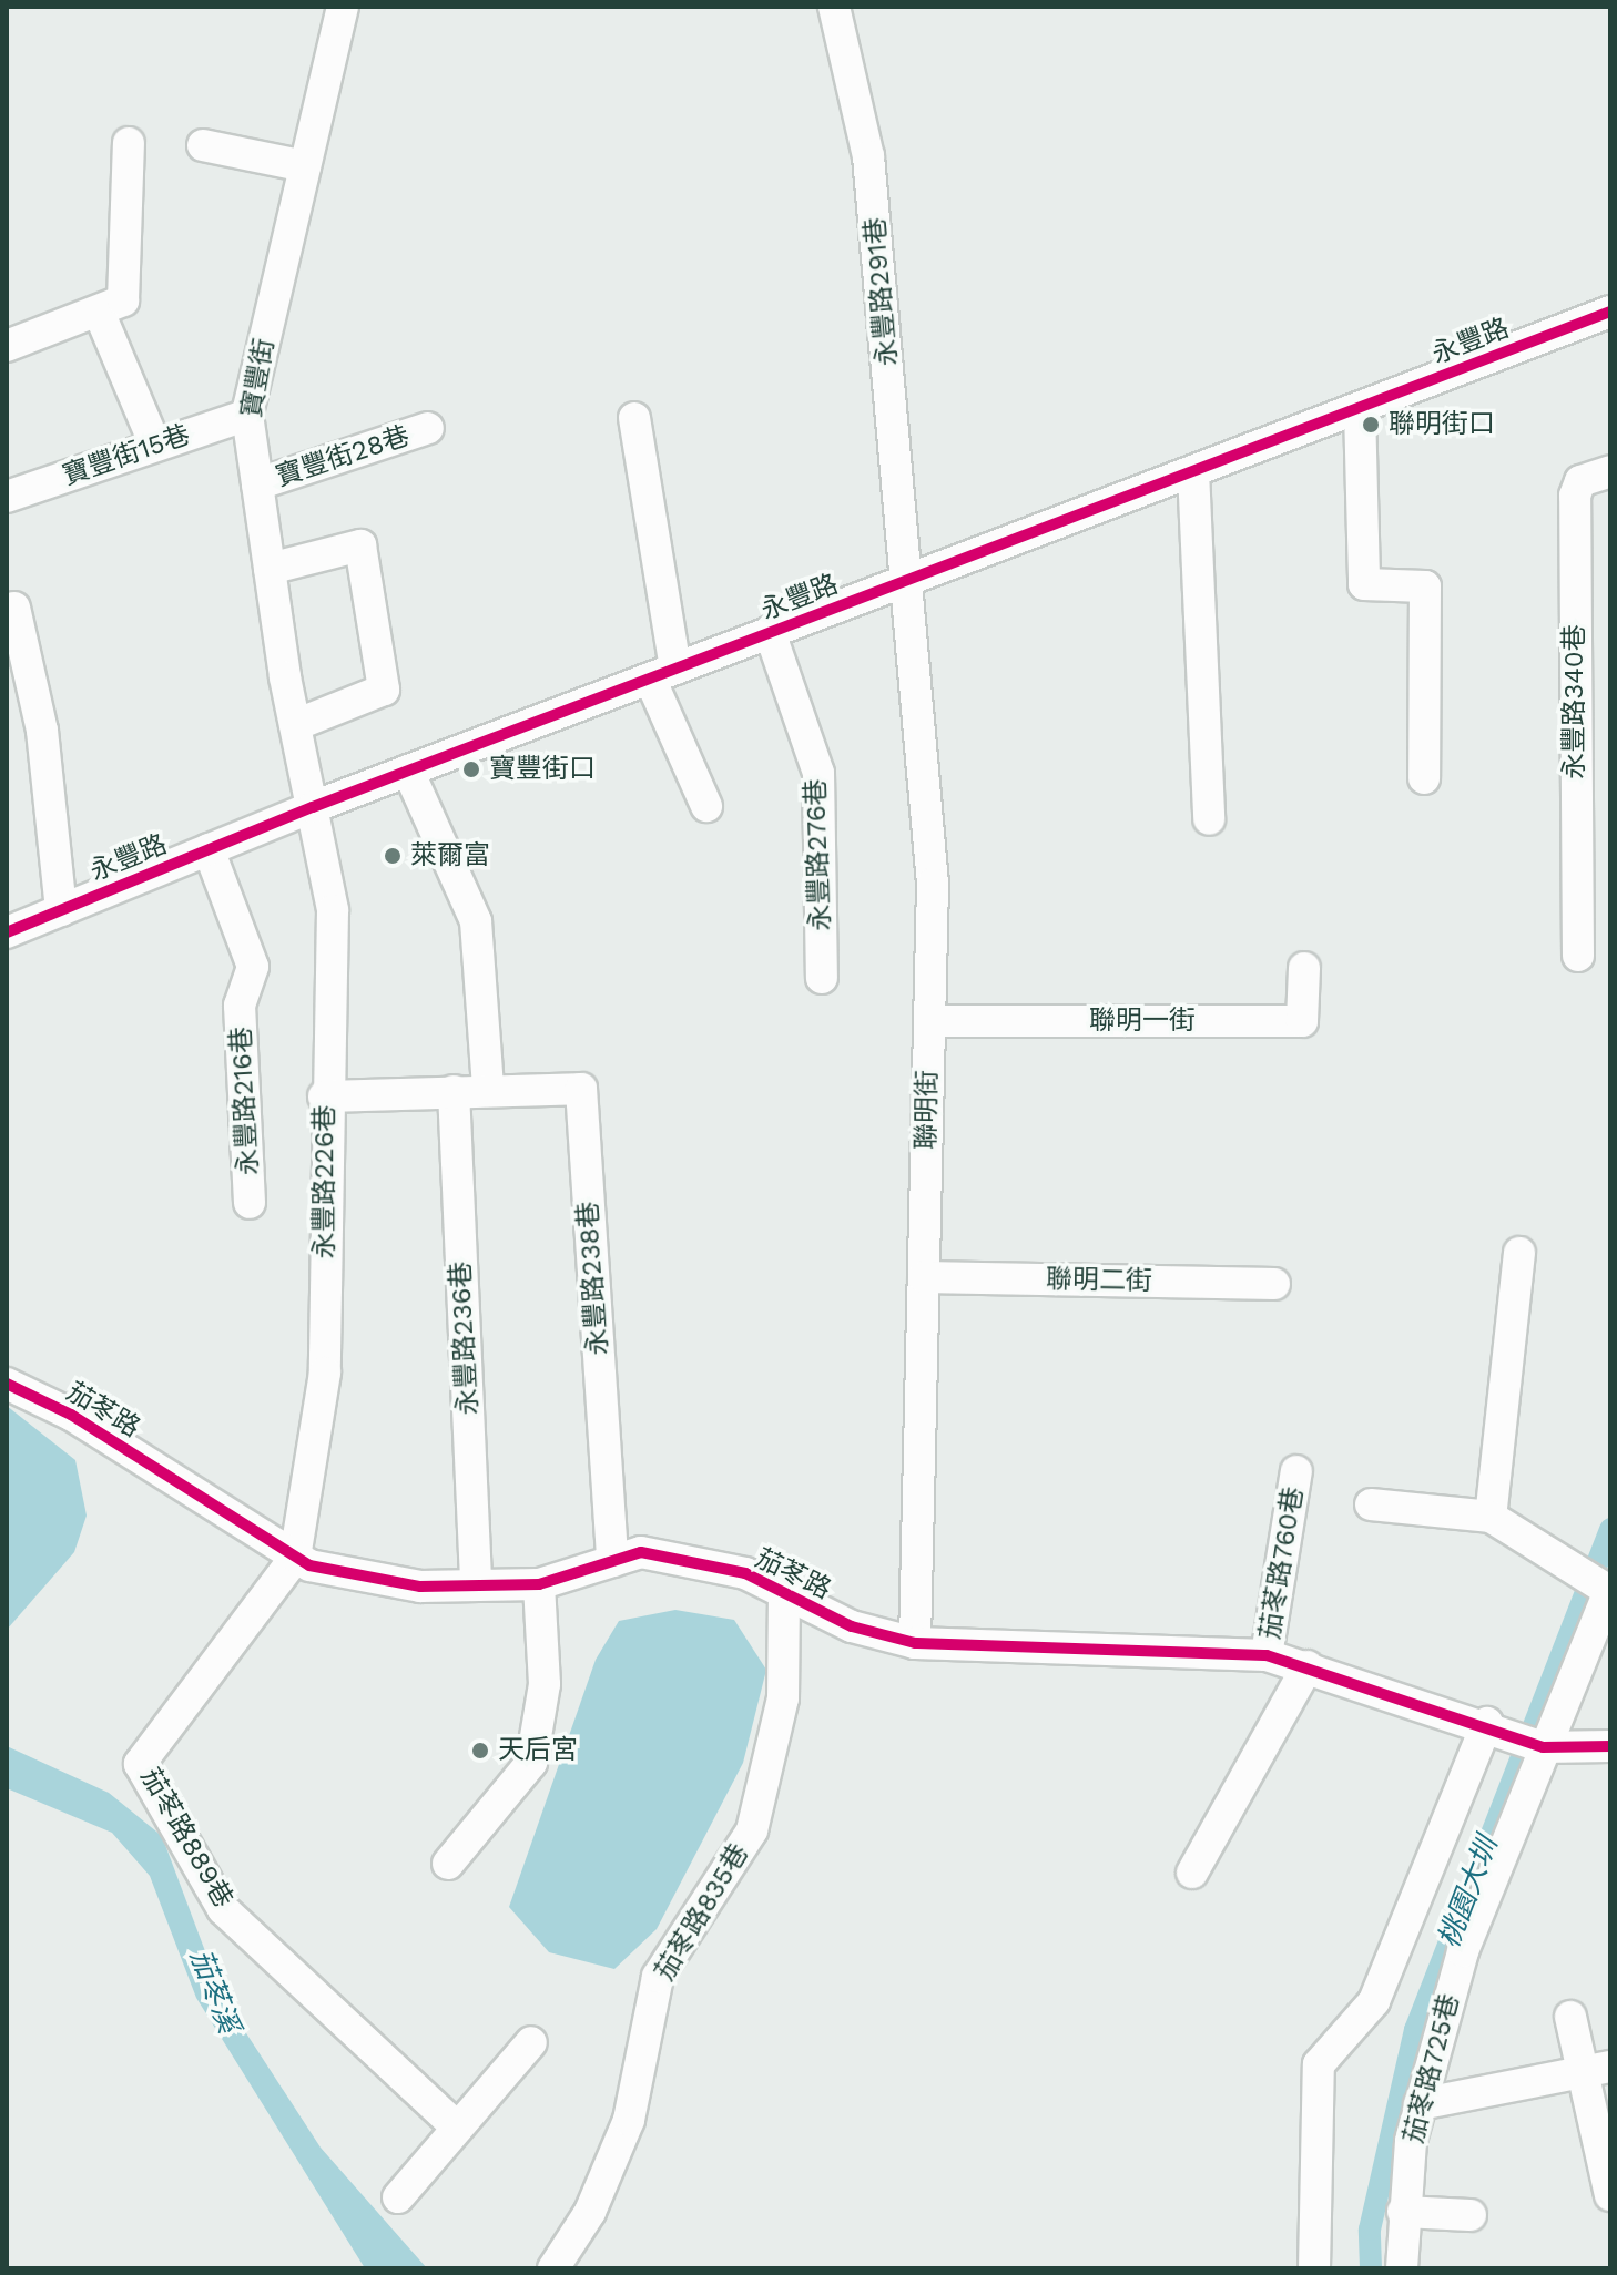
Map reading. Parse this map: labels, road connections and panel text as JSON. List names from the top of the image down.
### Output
{
  "streets": {
    "street": [
      "永豐路291巷",
      "永豐路",
      "寶豐街",
      "寶豐街15巷",
      "寶豐街28巷",
      "永豐路340巷",
      "永豐路276巷",
      "聯明一街",
      "永豐路216巷",
      "聯明街",
      "永豐路226巷",
      "永豐路238巷",
      "聯明二街",
      "永豐路236巷",
      "茄苳路",
      "茄苳路760巷",
      "茄苳路889巷",
      "茄苳路835巷",
      "茄苳路725巷"
    ]
  },
  "crossings": [
    ["永豐路291巷", "永豐路"],
    ["永豐路291巷", "聯明街"],
    ["永豐路", "寶豐街"],
    ["永豐路", "永豐路276巷"],
    ["永豐路", "永豐路216巷"],
    ["永豐路", "聯明街"],
    ["永豐路", "永豐路226巷"],
    ["寶豐街", "寶豐街15巷"],
    ["寶豐街", "寶豐街28巷"],
    ["寶豐街", "永豐路226巷"],
    ["聯明一街", "聯明街"],
    ["聯明街", "聯明二街"],
    ["聯明街", "茄苳路"],
    ["永豐路226巷", "茄苳路"],
    ["永豐路226巷", "茄苳路889巷"],
    ["永豐路238巷", "茄苳路"],
    ["永豐路236巷", "茄苳路"],
    ["茄苳路", "茄苳路760巷"],
    ["茄苳路", "茄苳路889巷"],
    ["茄苳路", "茄苳路835巷"],
    ["茄苳路", "茄苳路725巷"]
  ],
  "water": ["桃園大圳", "茄苳溪"],
  "places": [
    "聯明街口",
    "寶豐街口",
    "萊爾富",
    "天后宮"
  ]
}
